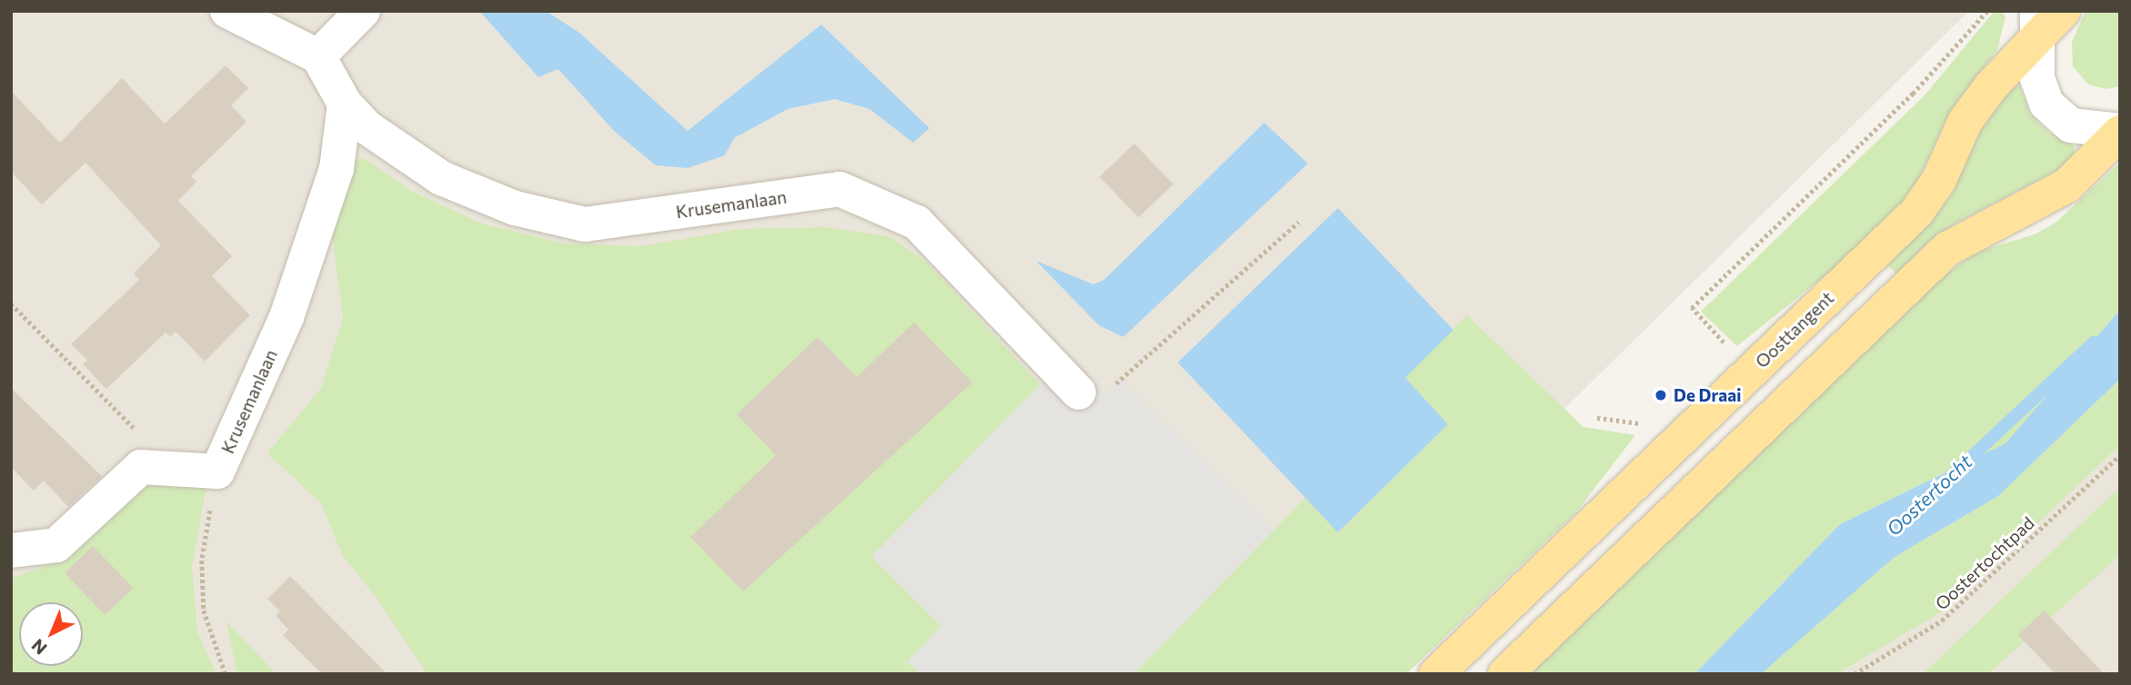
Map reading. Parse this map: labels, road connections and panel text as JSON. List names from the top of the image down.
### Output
{
  "streets": {
    "main road": ["Oosttangent"],
    "street": ["Krusemanlaan"],
    "path": ["Oostertochtpad"]
  },
  "water": ["Oostertocht"],
  "places": ["De Draai"],
  "north": "bottom left"
}
